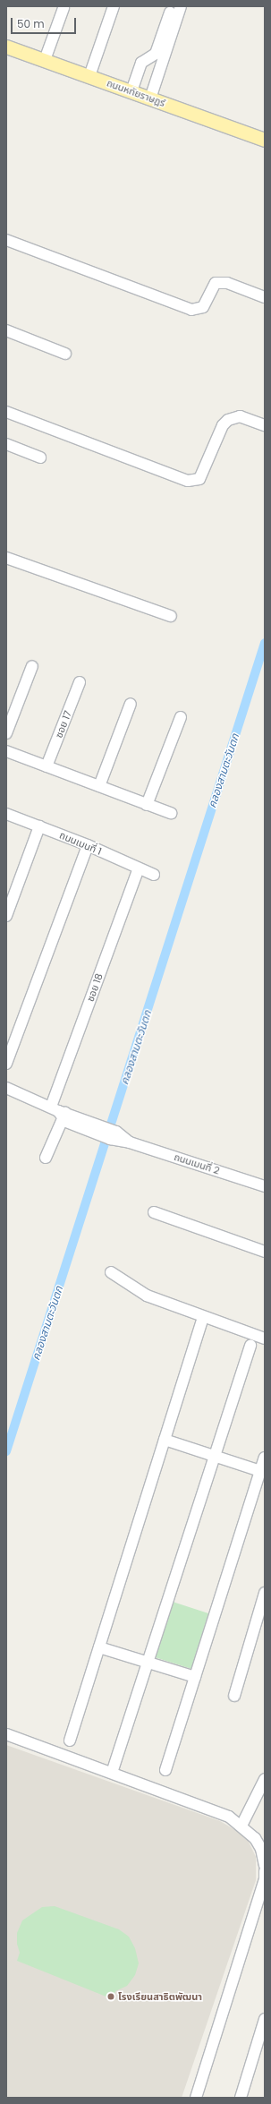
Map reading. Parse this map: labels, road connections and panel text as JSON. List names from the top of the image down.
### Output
{
  "streets": {
    "main road": ["ถนนหทัยราษฎร์"],
    "street": [
      "ซอย 17",
      "ถนนเมนที่ 1",
      "ซอย 18",
      "ถนนเมนที่ 2"
    ]
  },
  "crossings": [
    ["ถนนเมนที่ 1", "ซอย 18"],
    ["ซอย 18", "ถนนเมนที่ 2"]
  ],
  "water": ["คลองสามตะวันตก"],
  "places": ["โรงเรียนสาธิตพัฒนา"],
  "scale_bar": "50 m"
}
